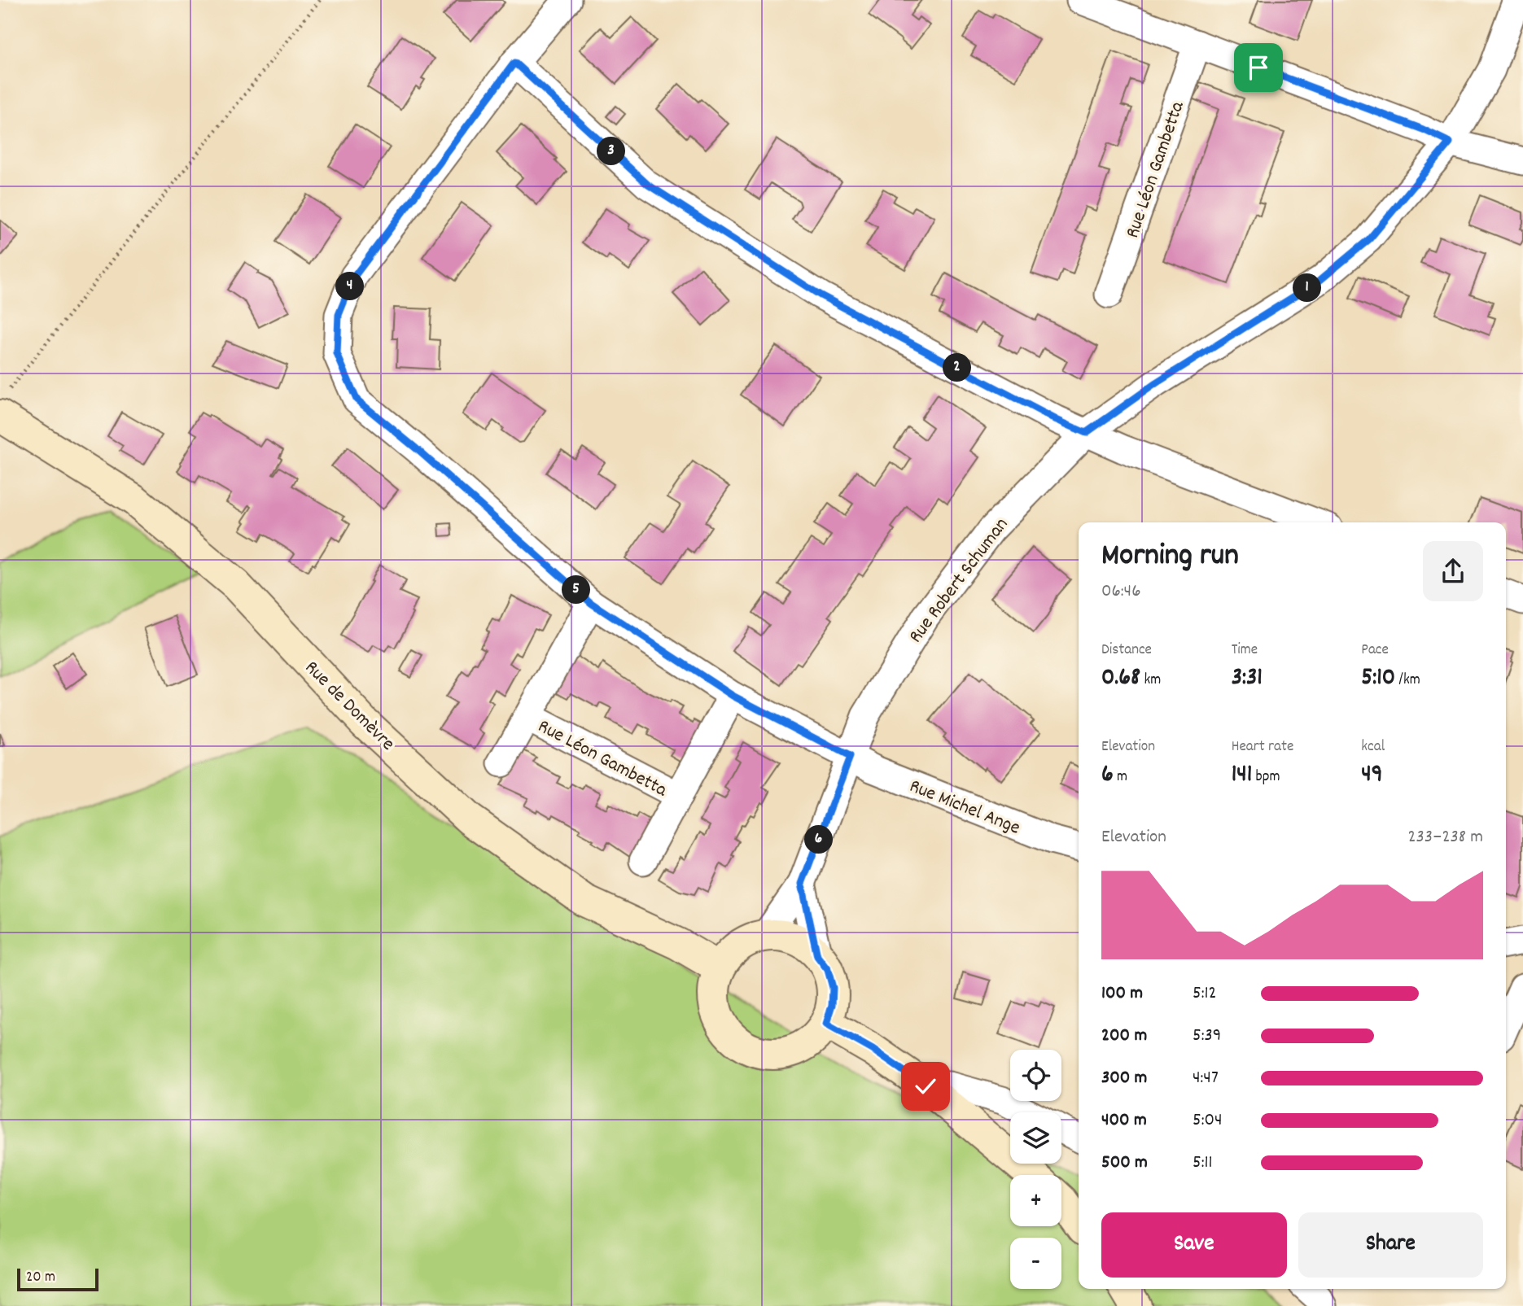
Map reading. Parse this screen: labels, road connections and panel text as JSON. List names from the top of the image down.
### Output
{
  "streets": {
    "street": [
      "Rue Léon Gambetta",
      "Rue Robert Schuman",
      "Rue de Domèvre",
      "Rue Michel Ange"
    ]
  },
  "crossings": [
    ["Rue Robert Schuman", "Rue de Domèvre"],
    ["Rue Robert Schuman", "Rue Michel Ange"]
  ],
  "scale_bar": "20 m",
  "page": {
    "pins": [
      "3",
      "4",
      "1",
      "2",
      "5",
      "6"
    ],
    "heading": ["Morning run", "06:46"],
    "stats": [
      ["Distance", "0.68 km"],
      ["Time", "3:31"],
      ["Pace", "5:10 /km"],
      ["Elevation", "6 m"],
      ["Heart rate", "141 bpm"],
      ["kcal", "49"]
    ],
    "chart": ["Elevation", "233–238 m"],
    "list": [
      {
        "name": "100 m",
        "note": "5:12"
      },
      {
        "name": "200 m",
        "note": "5:39"
      },
      {
        "name": "300 m",
        "note": "4:47"
      },
      {
        "name": "400 m",
        "note": "5:04"
      },
      {
        "name": "500 m",
        "note": "5:11"
      }
    ],
    "map_buttons": ["+", "−"],
    "buttons": ["Save", "Share"],
    "scale": "20 m"
  }
}
